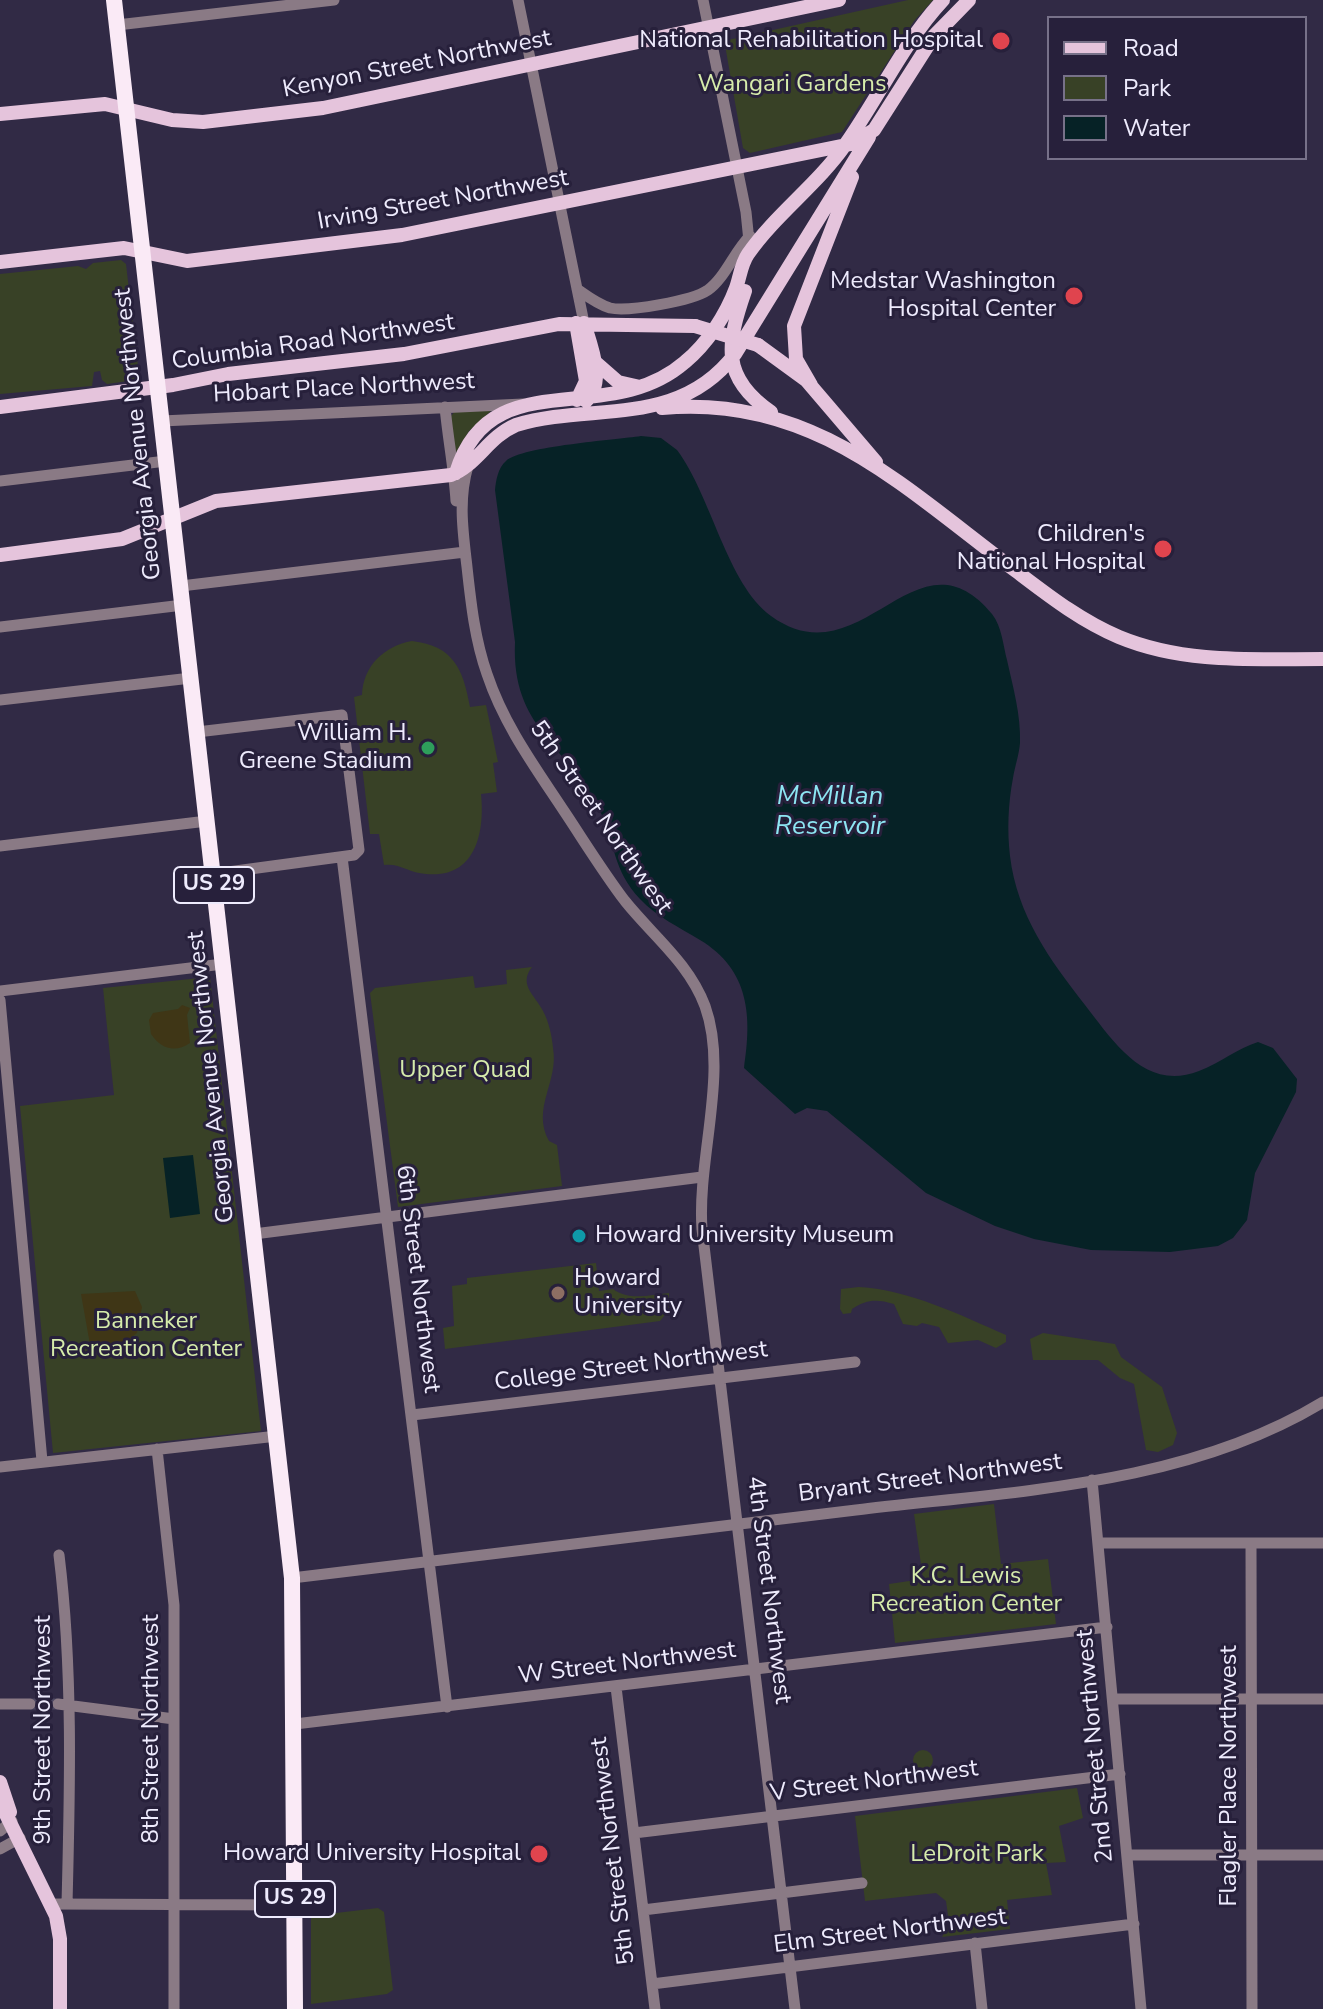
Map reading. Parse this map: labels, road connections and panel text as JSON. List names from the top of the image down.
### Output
{
  "streets": {
    "highway": ["Georgia Avenue Northwest", "US 29"],
    "main road": [
      "Kenyon Street Northwest",
      "Irving Street Northwest",
      "Columbia Road Northwest",
      "Hobart Place Northwest"
    ],
    "street": [
      "5th Street Northwest",
      "6th Street Northwest",
      "College Street Northwest",
      "Bryant Street Northwest",
      "4th Street Northwest",
      "W Street Northwest",
      "8th Street Northwest",
      "9th Street Northwest",
      "2nd Street Northwest",
      "Flagler Place Northwest",
      "V Street Northwest",
      "Elm Street Northwest"
    ]
  },
  "crossings": [
    ["Kenyon Street Northwest", "Georgia Avenue Northwest"],
    ["Irving Street Northwest", "Hobart Place Northwest"],
    ["Irving Street Northwest", "Georgia Avenue Northwest"],
    ["Columbia Road Northwest", "Georgia Avenue Northwest"],
    ["Hobart Place Northwest", "Georgia Avenue Northwest"],
    ["Hobart Place Northwest", "5th Street Northwest"],
    ["Georgia Avenue Northwest", "Bryant Street Northwest"],
    ["Georgia Avenue Northwest", "W Street Northwest"],
    ["5th Street Northwest", "4th Street Northwest"],
    ["5th Street Northwest", "W Street Northwest"],
    ["5th Street Northwest", "V Street Northwest"],
    ["5th Street Northwest", "Elm Street Northwest"],
    ["6th Street Northwest", "College Street Northwest"],
    ["6th Street Northwest", "Bryant Street Northwest"],
    ["6th Street Northwest", "W Street Northwest"],
    ["College Street Northwest", "4th Street Northwest"],
    ["Bryant Street Northwest", "4th Street Northwest"],
    ["Bryant Street Northwest", "2nd Street Northwest"],
    ["4th Street Northwest", "W Street Northwest"],
    ["4th Street Northwest", "V Street Northwest"],
    ["4th Street Northwest", "Elm Street Northwest"],
    ["W Street Northwest", "2nd Street Northwest"],
    ["2nd Street Northwest", "V Street Northwest"],
    ["2nd Street Northwest", "Elm Street Northwest"]
  ],
  "water": ["McMillan Reservoir"],
  "parks": [
    "Wangari Gardens",
    "Upper Quad",
    "Banneker Recreation Center",
    "K.C. Lewis Recreation Center",
    "LeDroit Park"
  ],
  "places": [
    "National Rehabilitation Hospital",
    "Medstar Washington Hospital Center",
    "Children's National Hospital",
    "William H. Greene Stadium",
    "Howard University Museum",
    "Howard University",
    "Howard University Hospital"
  ],
  "legend": ["Road", "Park", "Water"]
}
